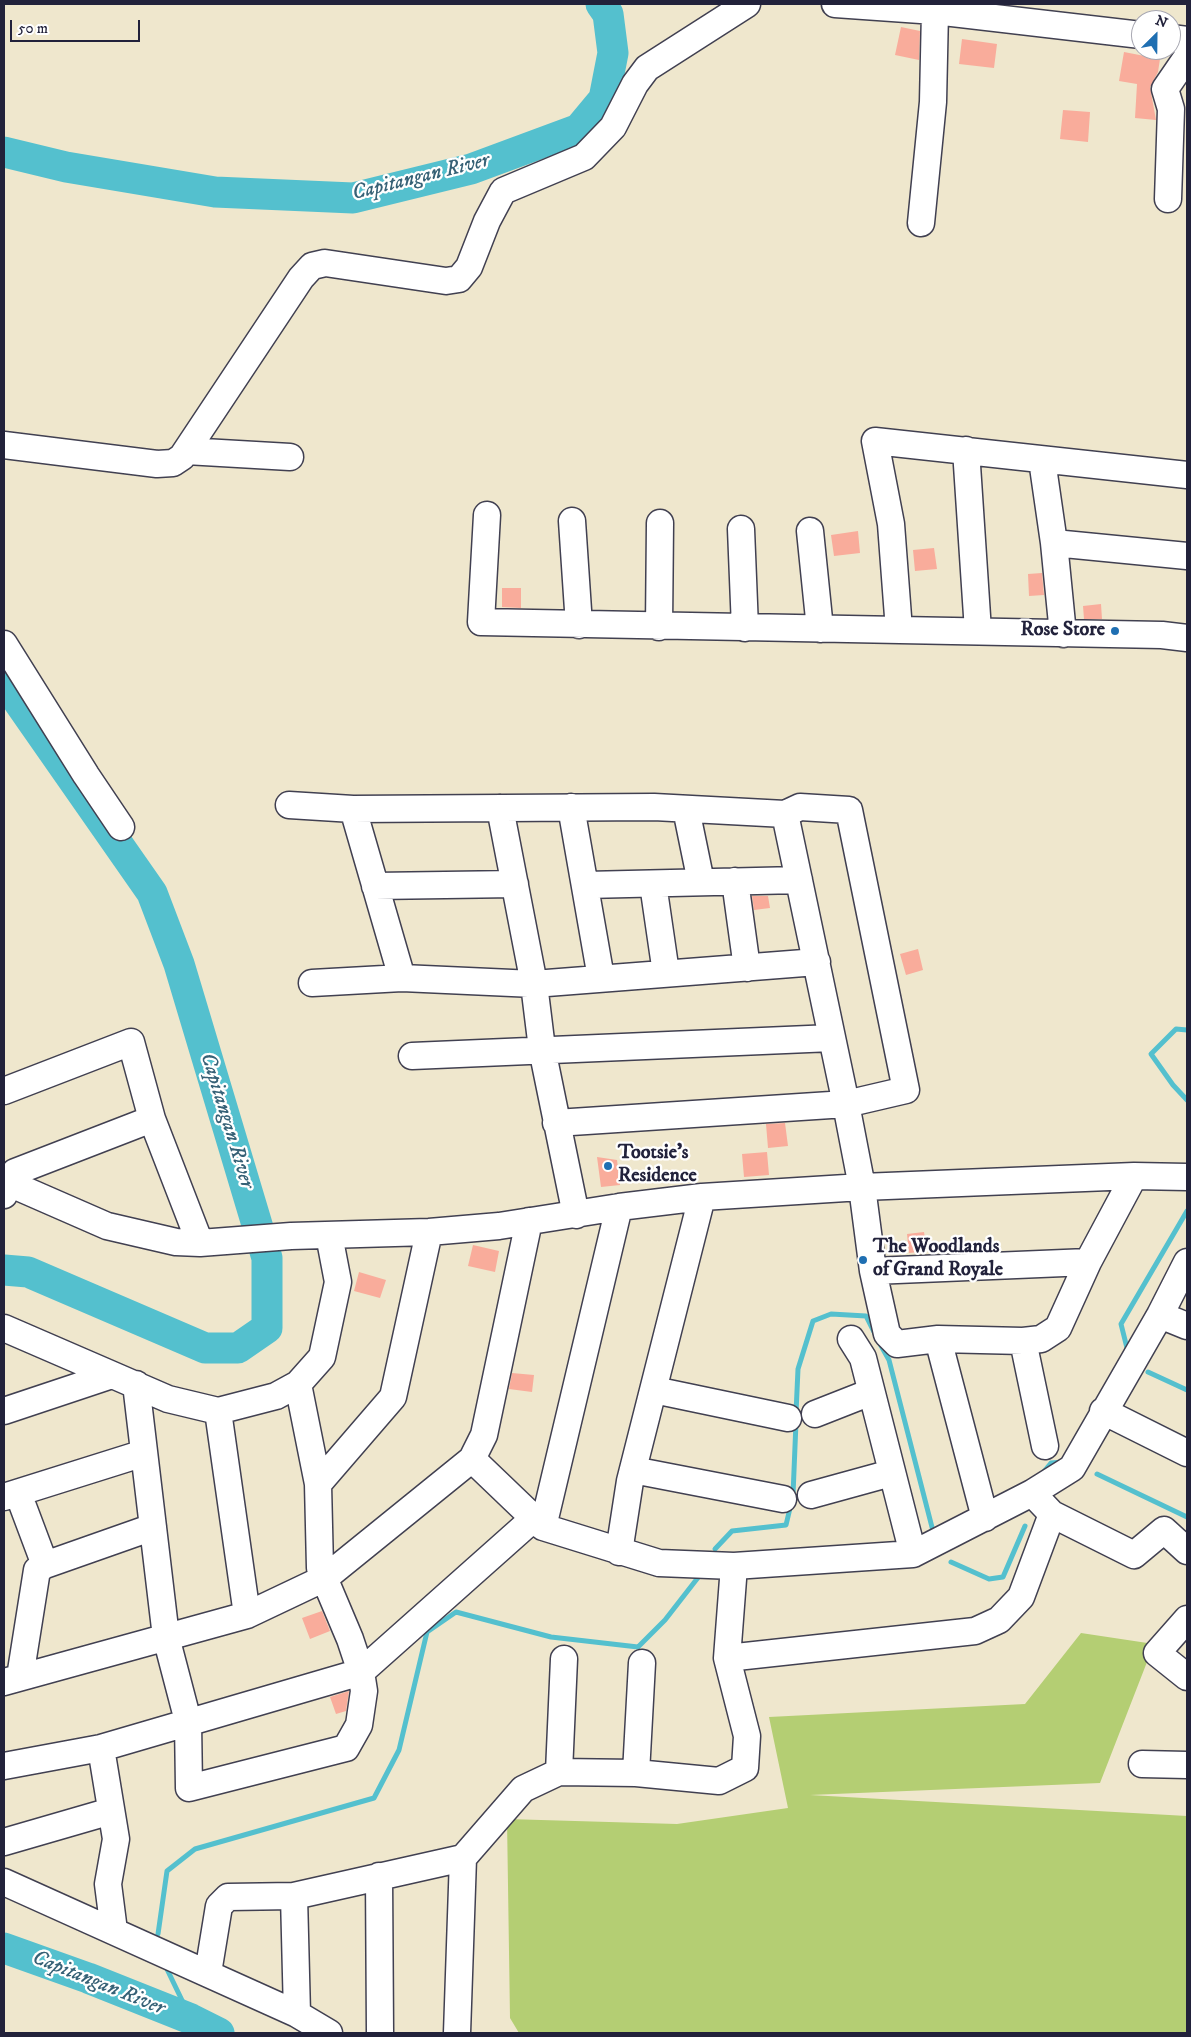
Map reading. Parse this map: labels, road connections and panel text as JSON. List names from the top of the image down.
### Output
{
  "water": ["Capitangan River"],
  "places": ["Rose Store", "Tootsie's Residence", "The Woodlands of Grand Royale"],
  "scale_bar": "50 m",
  "north": "top right"
}
